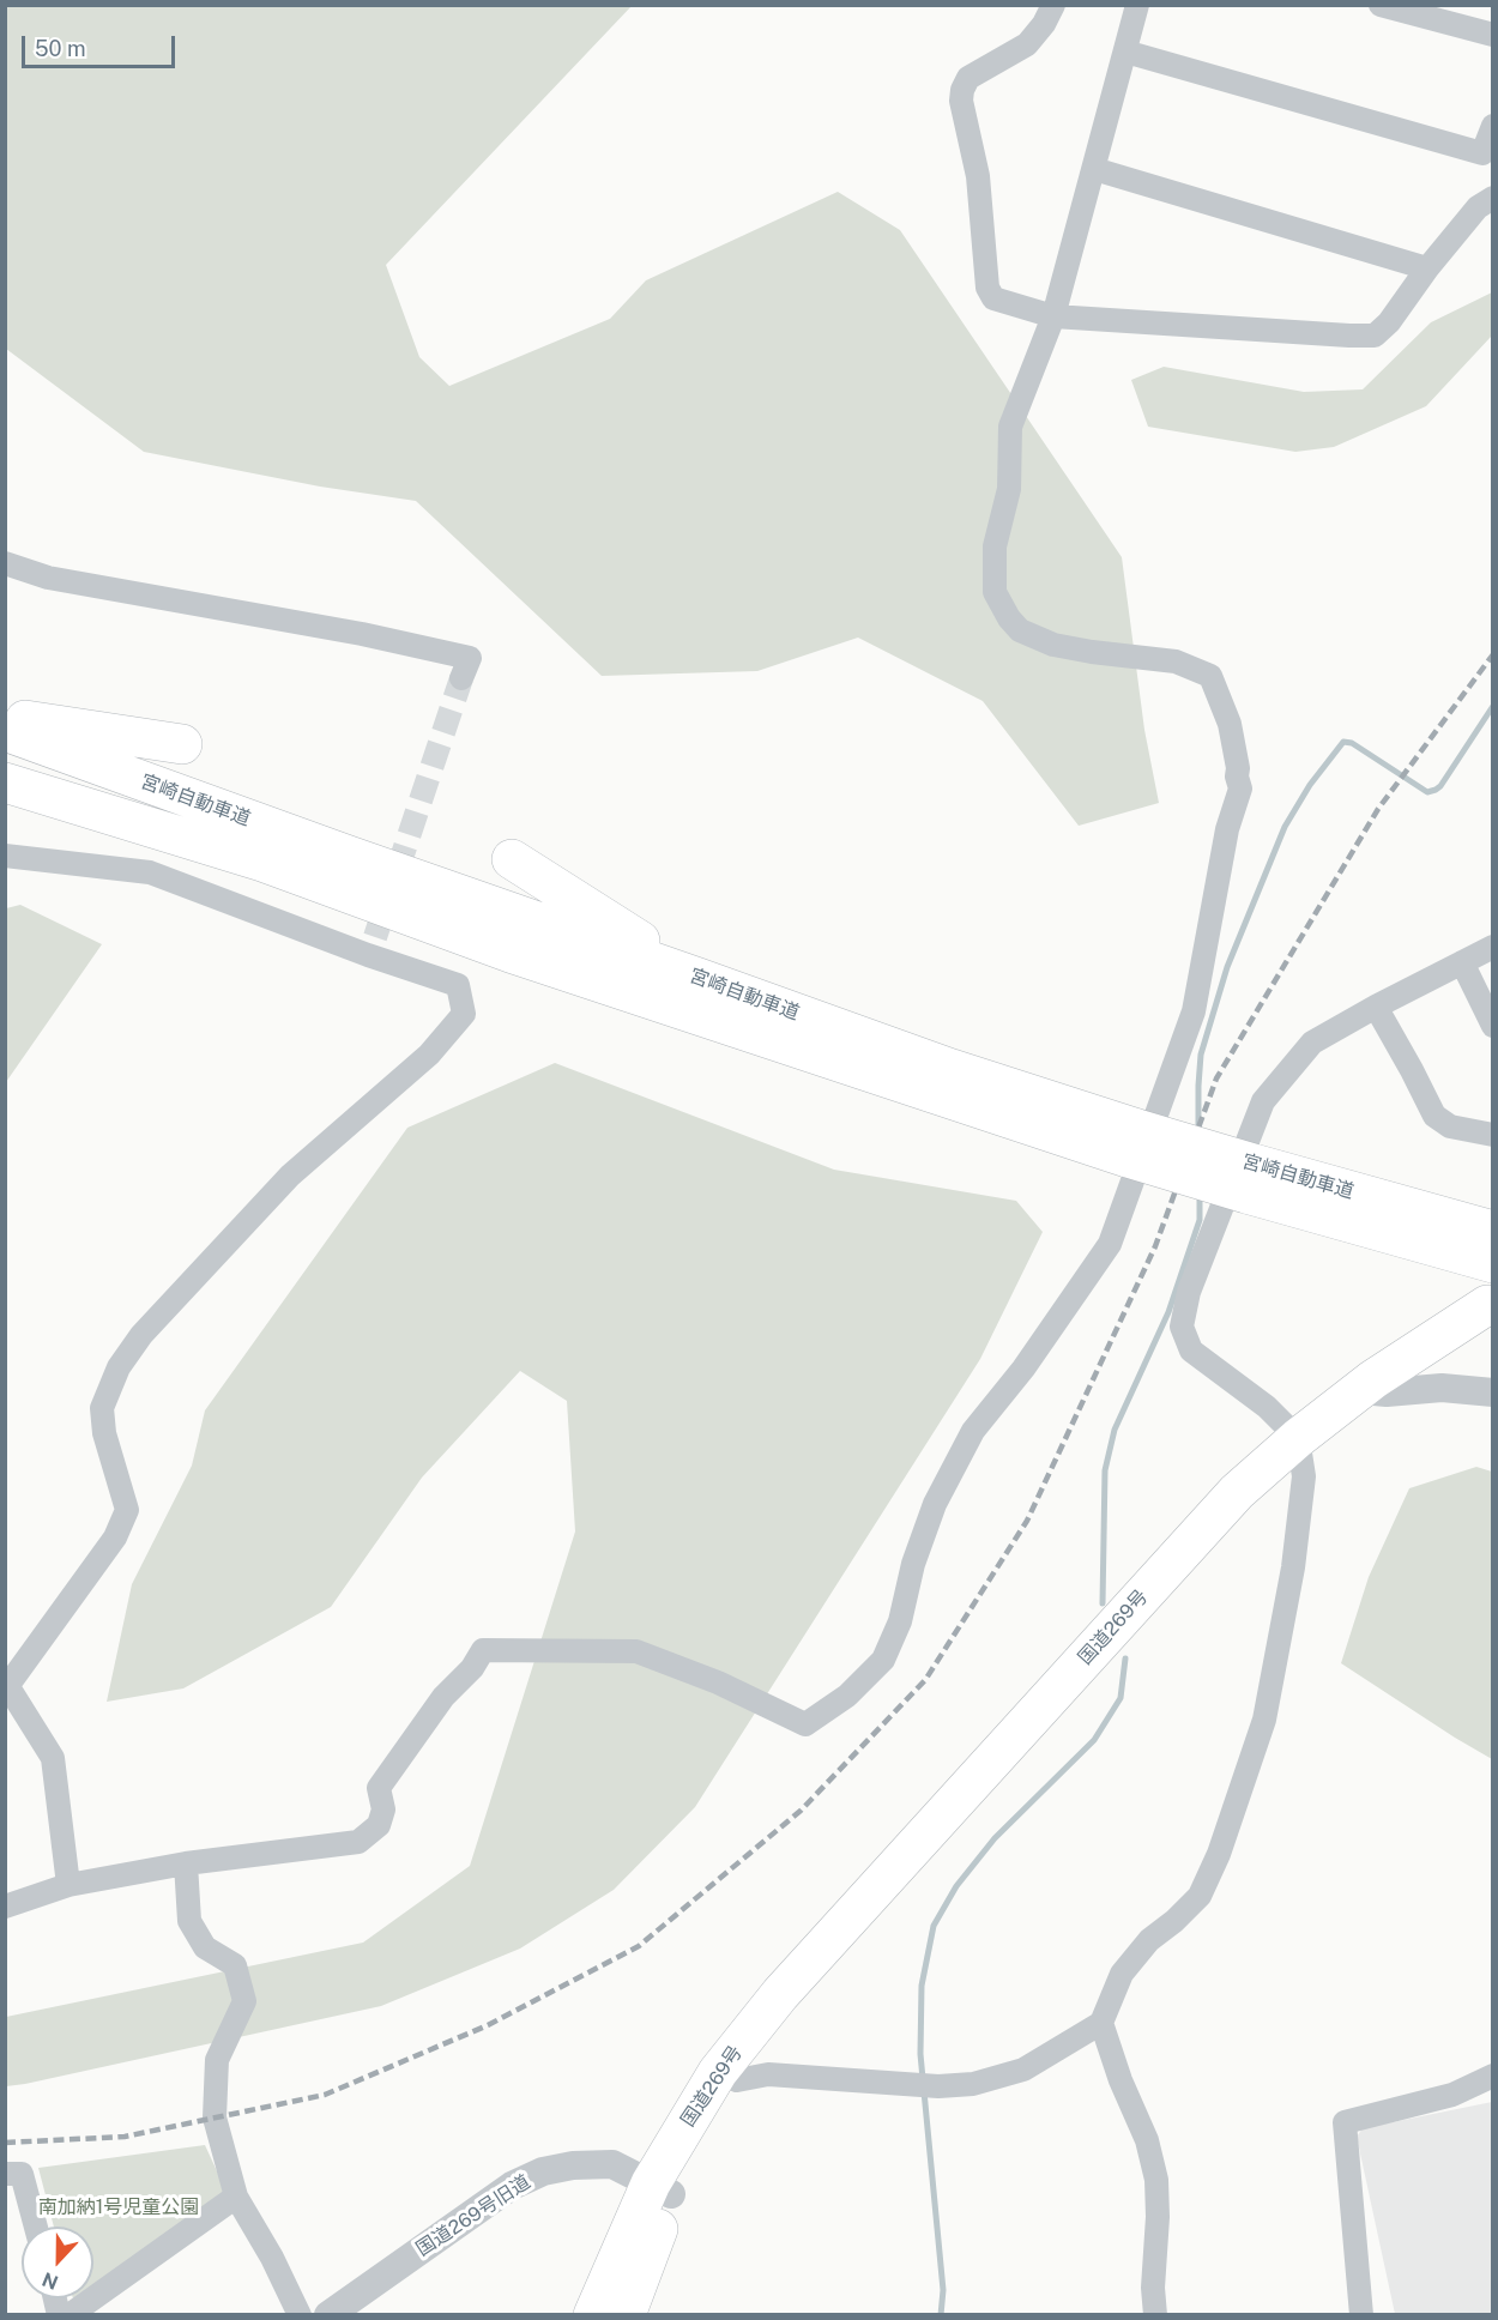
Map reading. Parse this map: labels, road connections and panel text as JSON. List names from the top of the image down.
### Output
{
  "streets": {
    "highway": ["宮崎自動車道", "国道269号"],
    "street": ["国道269号旧道"]
  },
  "crossings": [
    ["国道269号", "国道269号旧道"]
  ],
  "parks": ["南加納1号児童公園"],
  "scale_bar": "50 m",
  "north": "bottom"
}
